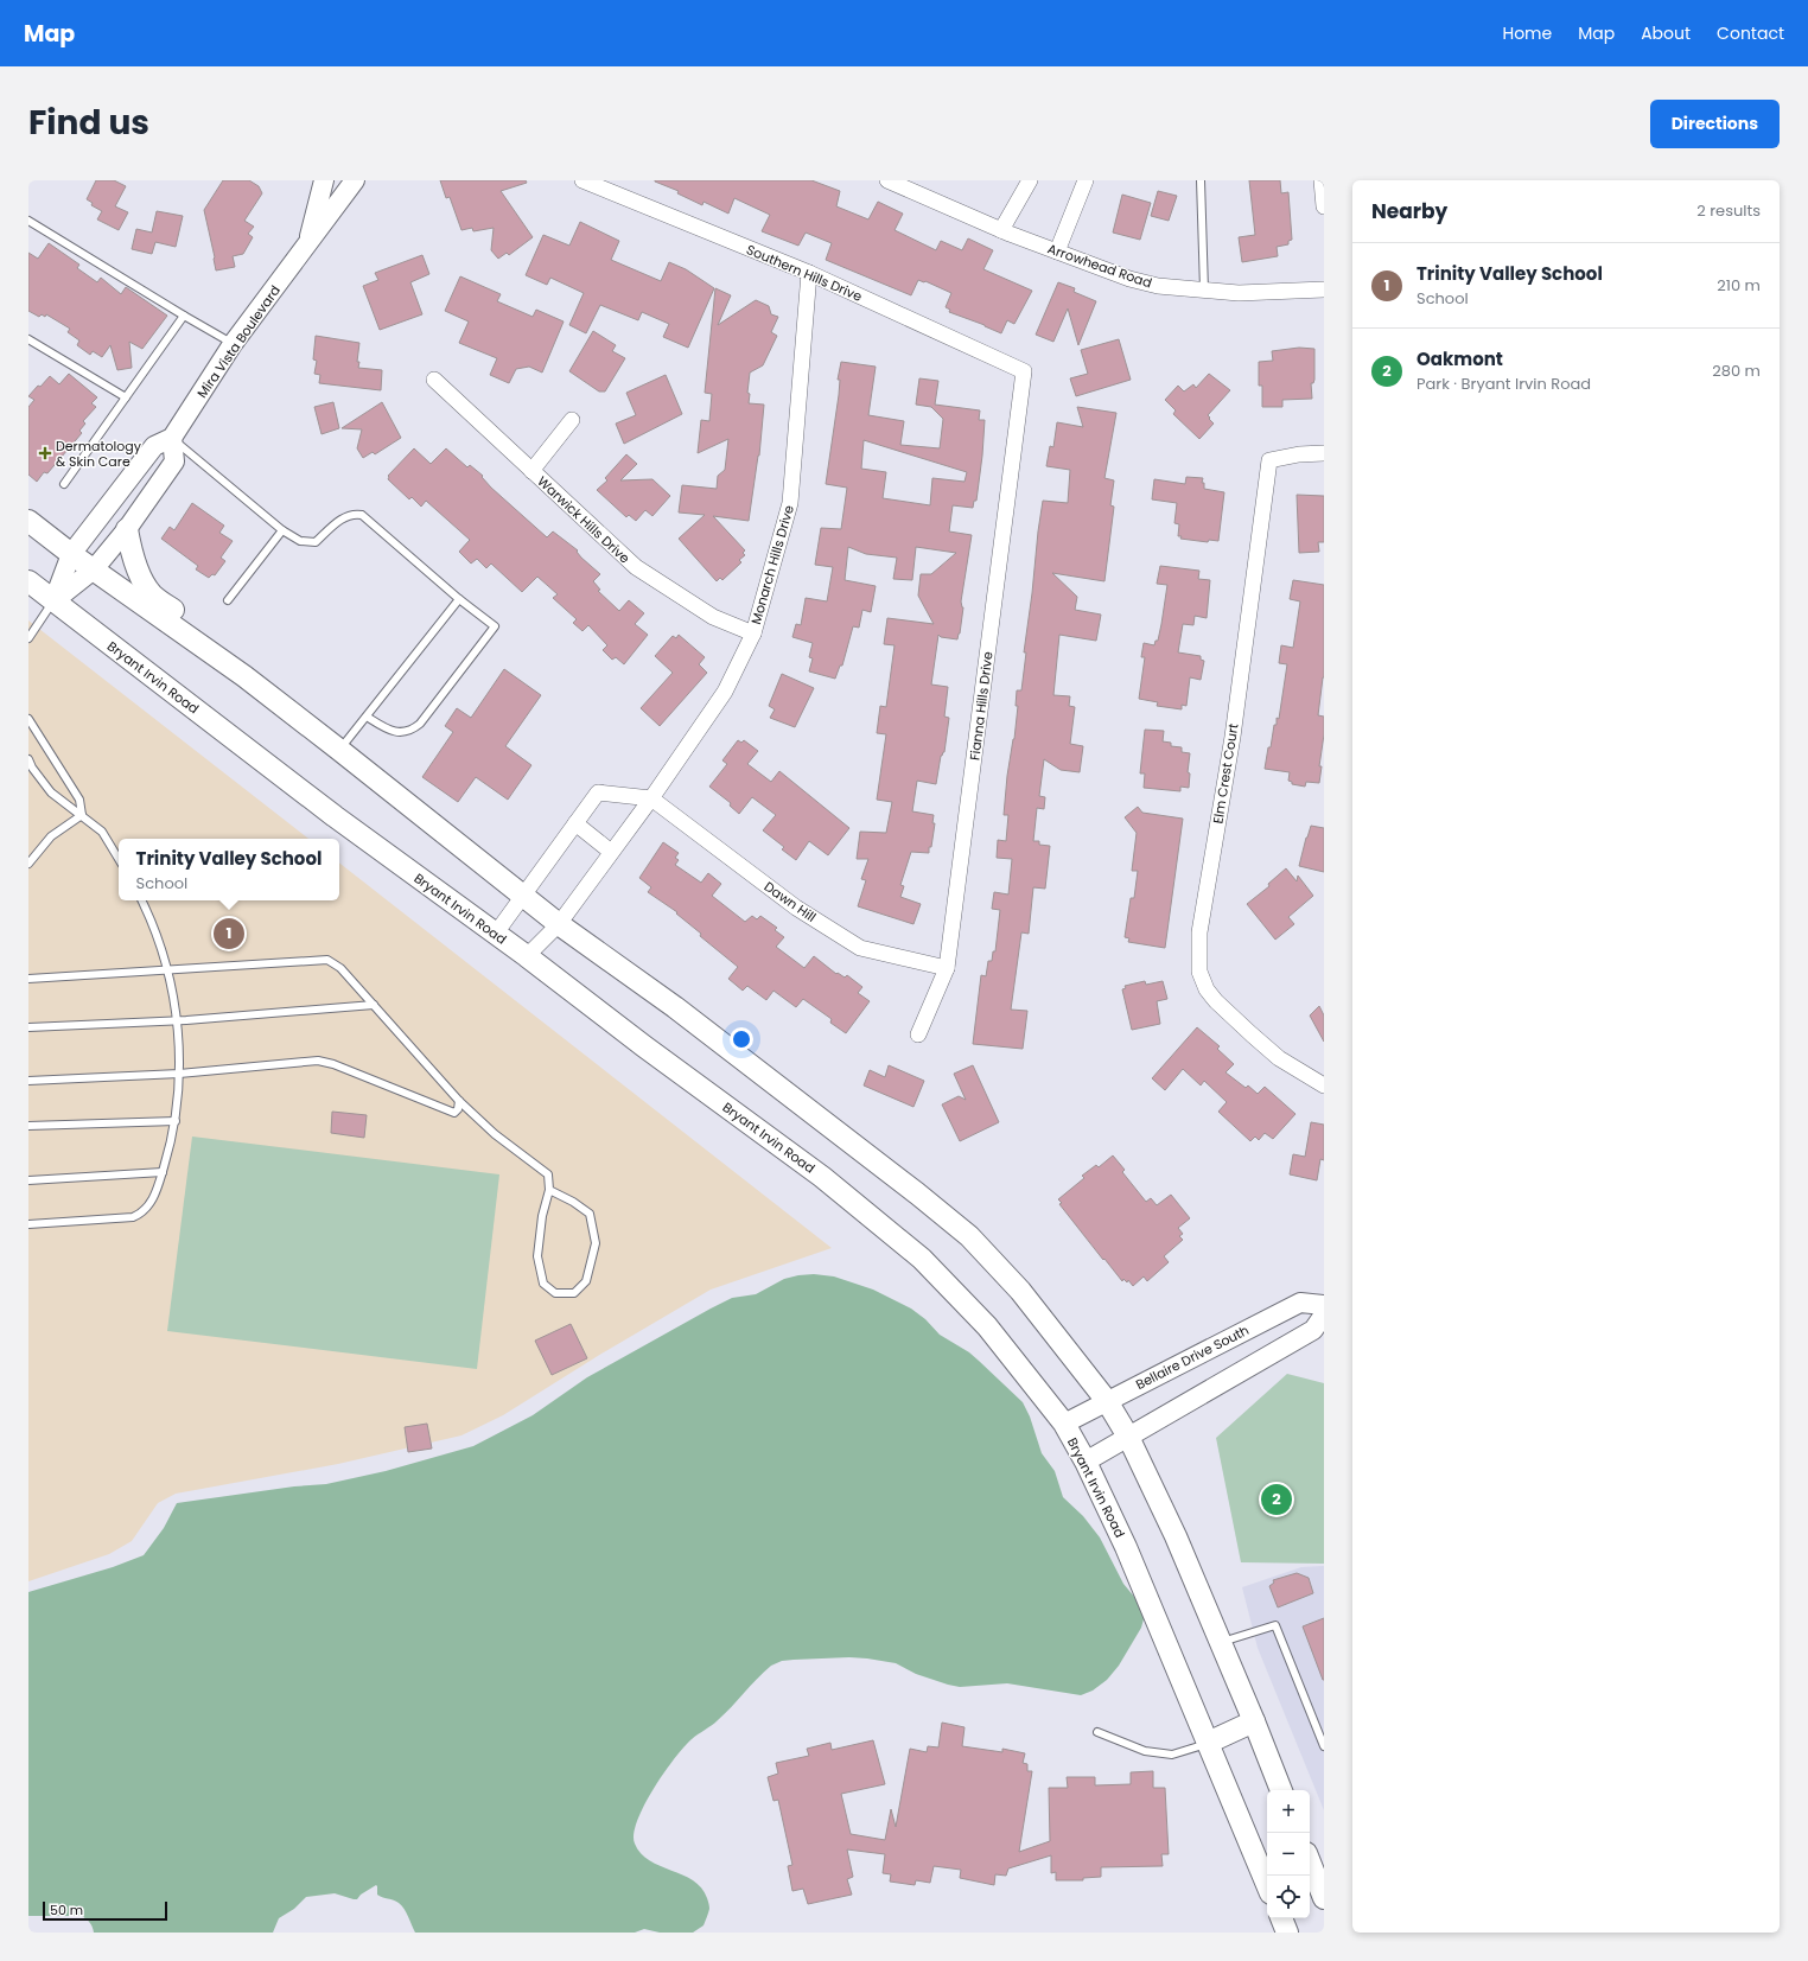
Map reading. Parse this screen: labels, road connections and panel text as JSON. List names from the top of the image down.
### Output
{
  "streets": {
    "main road": ["Bryant Irvin Road"],
    "street": [
      "Arrowhead Road",
      "Southern Hills Drive",
      "Mira Vista Boulevard",
      "Warwick Hills Drive",
      "Monarch Hills Drive",
      "Fianna Hills Drive",
      "Elm Crest Court",
      "Dawn Hill",
      "Bellaire Drive South"
    ]
  },
  "crossings": [
    ["Southern Hills Drive", "Monarch Hills Drive"],
    ["Southern Hills Drive", "Fianna Hills Drive"],
    ["Mira Vista Boulevard", "Bryant Irvin Road"],
    ["Warwick Hills Drive", "Monarch Hills Drive"],
    ["Monarch Hills Drive", "Bryant Irvin Road"],
    ["Monarch Hills Drive", "Dawn Hill"],
    ["Bryant Irvin Road", "Bellaire Drive South"],
    ["Fianna Hills Drive", "Dawn Hill"]
  ],
  "places": {
    "health": ["Dermatology & Skin Care"]
  },
  "scale_bar": "50 m",
  "page": {
    "header": "Map",
    "nav": [
      "Home",
      "Map",
      "About",
      "Contact"
    ],
    "title": "Find us",
    "buttons": "Directions",
    "heading": ["Nearby", "2 results"],
    "list": [
      {
        "mark": "1",
        "name": "Trinity Valley School",
        "note": "School",
        "value": "210 m"
      },
      {
        "mark": "2",
        "name": "Oakmont",
        "note": "Park · Bryant Irvin Road",
        "value": "280 m"
      }
    ],
    "popup": ["Trinity Valley School", "School"],
    "pins": ["1", "2"],
    "map_buttons": ["+", "−"],
    "scale": "50 m"
  }
}
